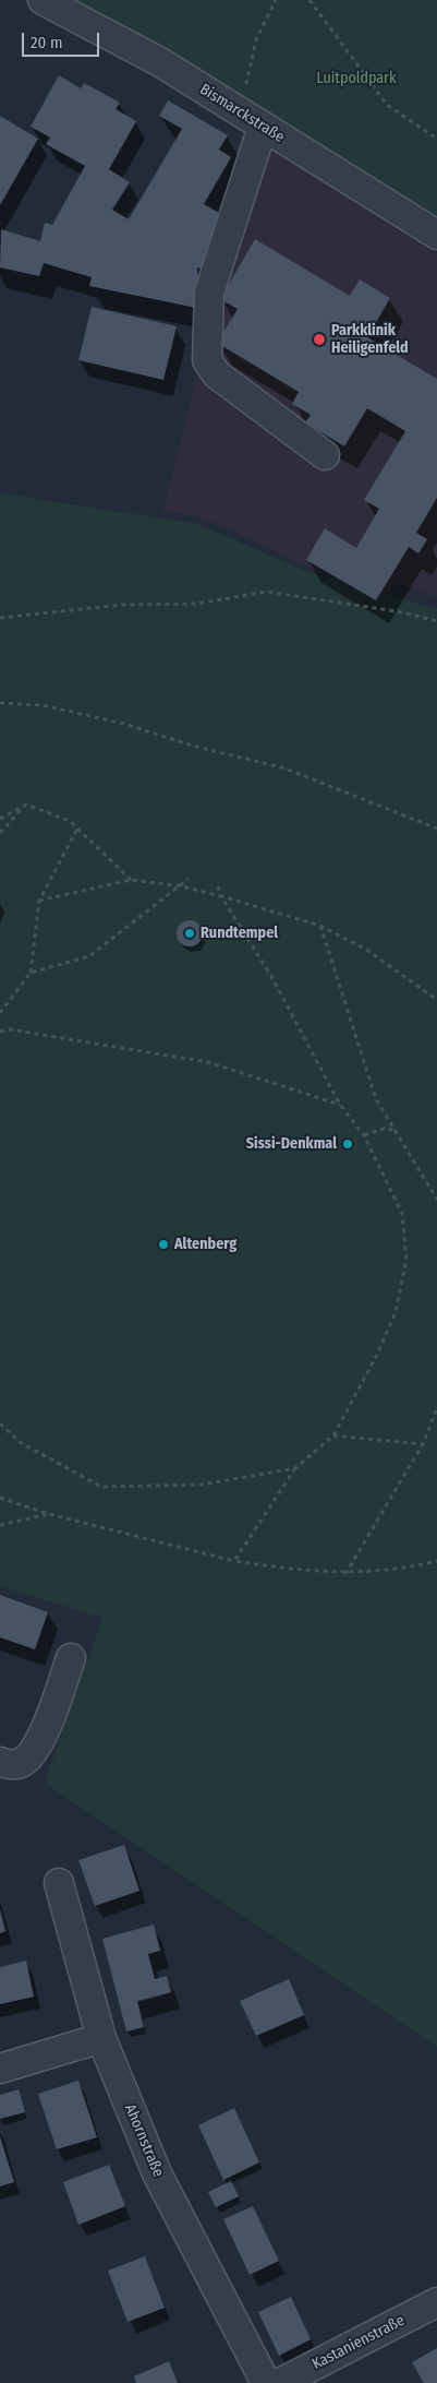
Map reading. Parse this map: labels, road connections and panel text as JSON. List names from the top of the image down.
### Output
{
  "streets": {
    "street": ["Bismarckstraße", "Ahornstraße", "Kastanienstraße"]
  },
  "parks": ["Luitpoldpark"],
  "places": [
    "Parkklinik Heiligenfeld",
    "Rundtempel",
    "Sissi-Denkmal",
    "Altenberg"
  ],
  "scale_bar": "20 m"
}
